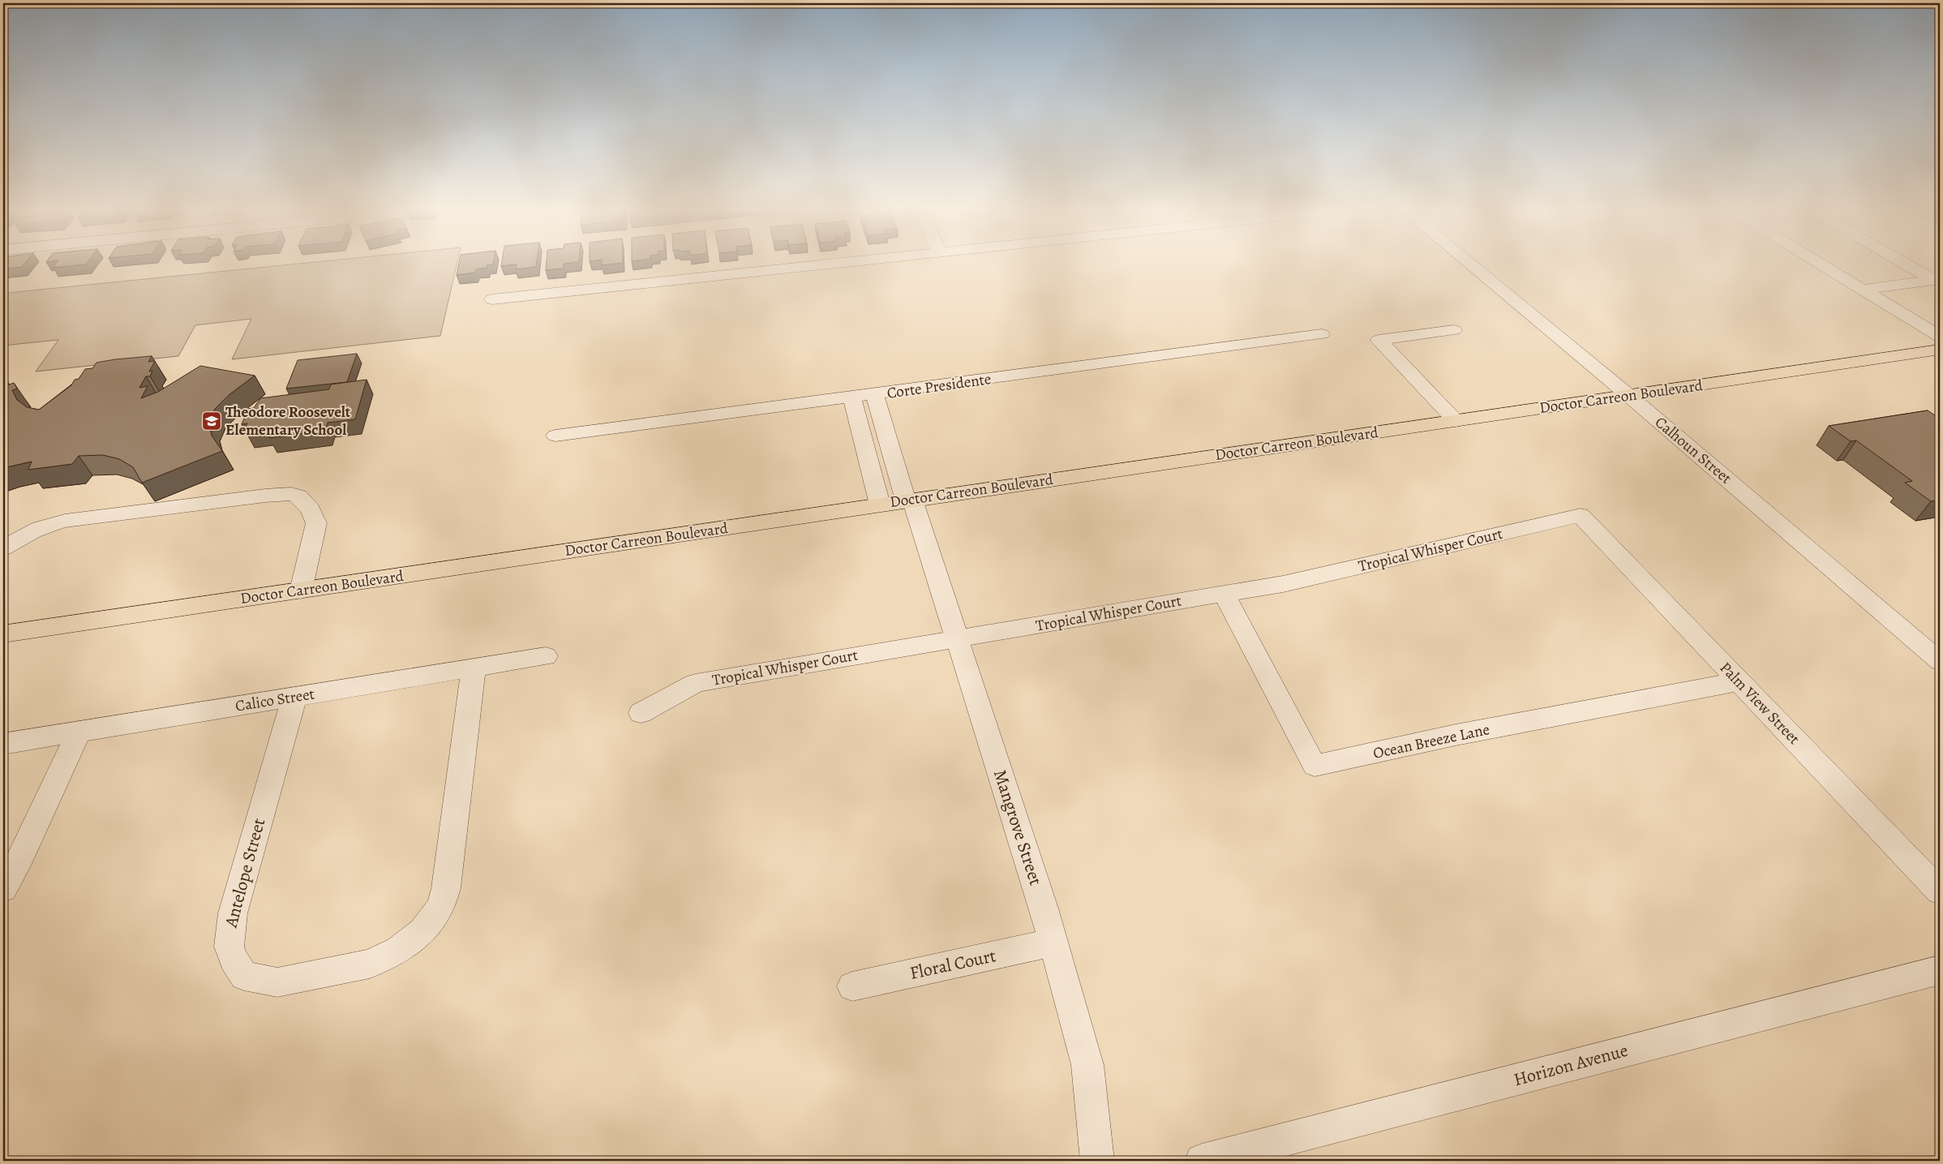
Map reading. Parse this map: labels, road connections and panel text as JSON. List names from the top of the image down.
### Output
{
  "streets": {
    "main road": ["Doctor Carreon Boulevard"],
    "street": [
      "Corte Presidente",
      "Calhoun Street",
      "Tropical Whisper Court",
      "Calico Street",
      "Palm View Street",
      "Ocean Breeze Lane",
      "Mangrove Street",
      "Antelope Street",
      "Floral Court",
      "Horizon Avenue"
    ]
  },
  "crossings": [
    ["Corte Presidente", "Mangrove Street"],
    ["Doctor Carreon Boulevard", "Calhoun Street"],
    ["Doctor Carreon Boulevard", "Mangrove Street"],
    ["Tropical Whisper Court", "Palm View Street"],
    ["Tropical Whisper Court", "Ocean Breeze Lane"],
    ["Tropical Whisper Court", "Mangrove Street"],
    ["Calico Street", "Antelope Street"],
    ["Palm View Street", "Ocean Breeze Lane"],
    ["Mangrove Street", "Floral Court"]
  ],
  "places": {
    "school or university": ["Theodore Roosevelt Elementary School"]
  }
}
